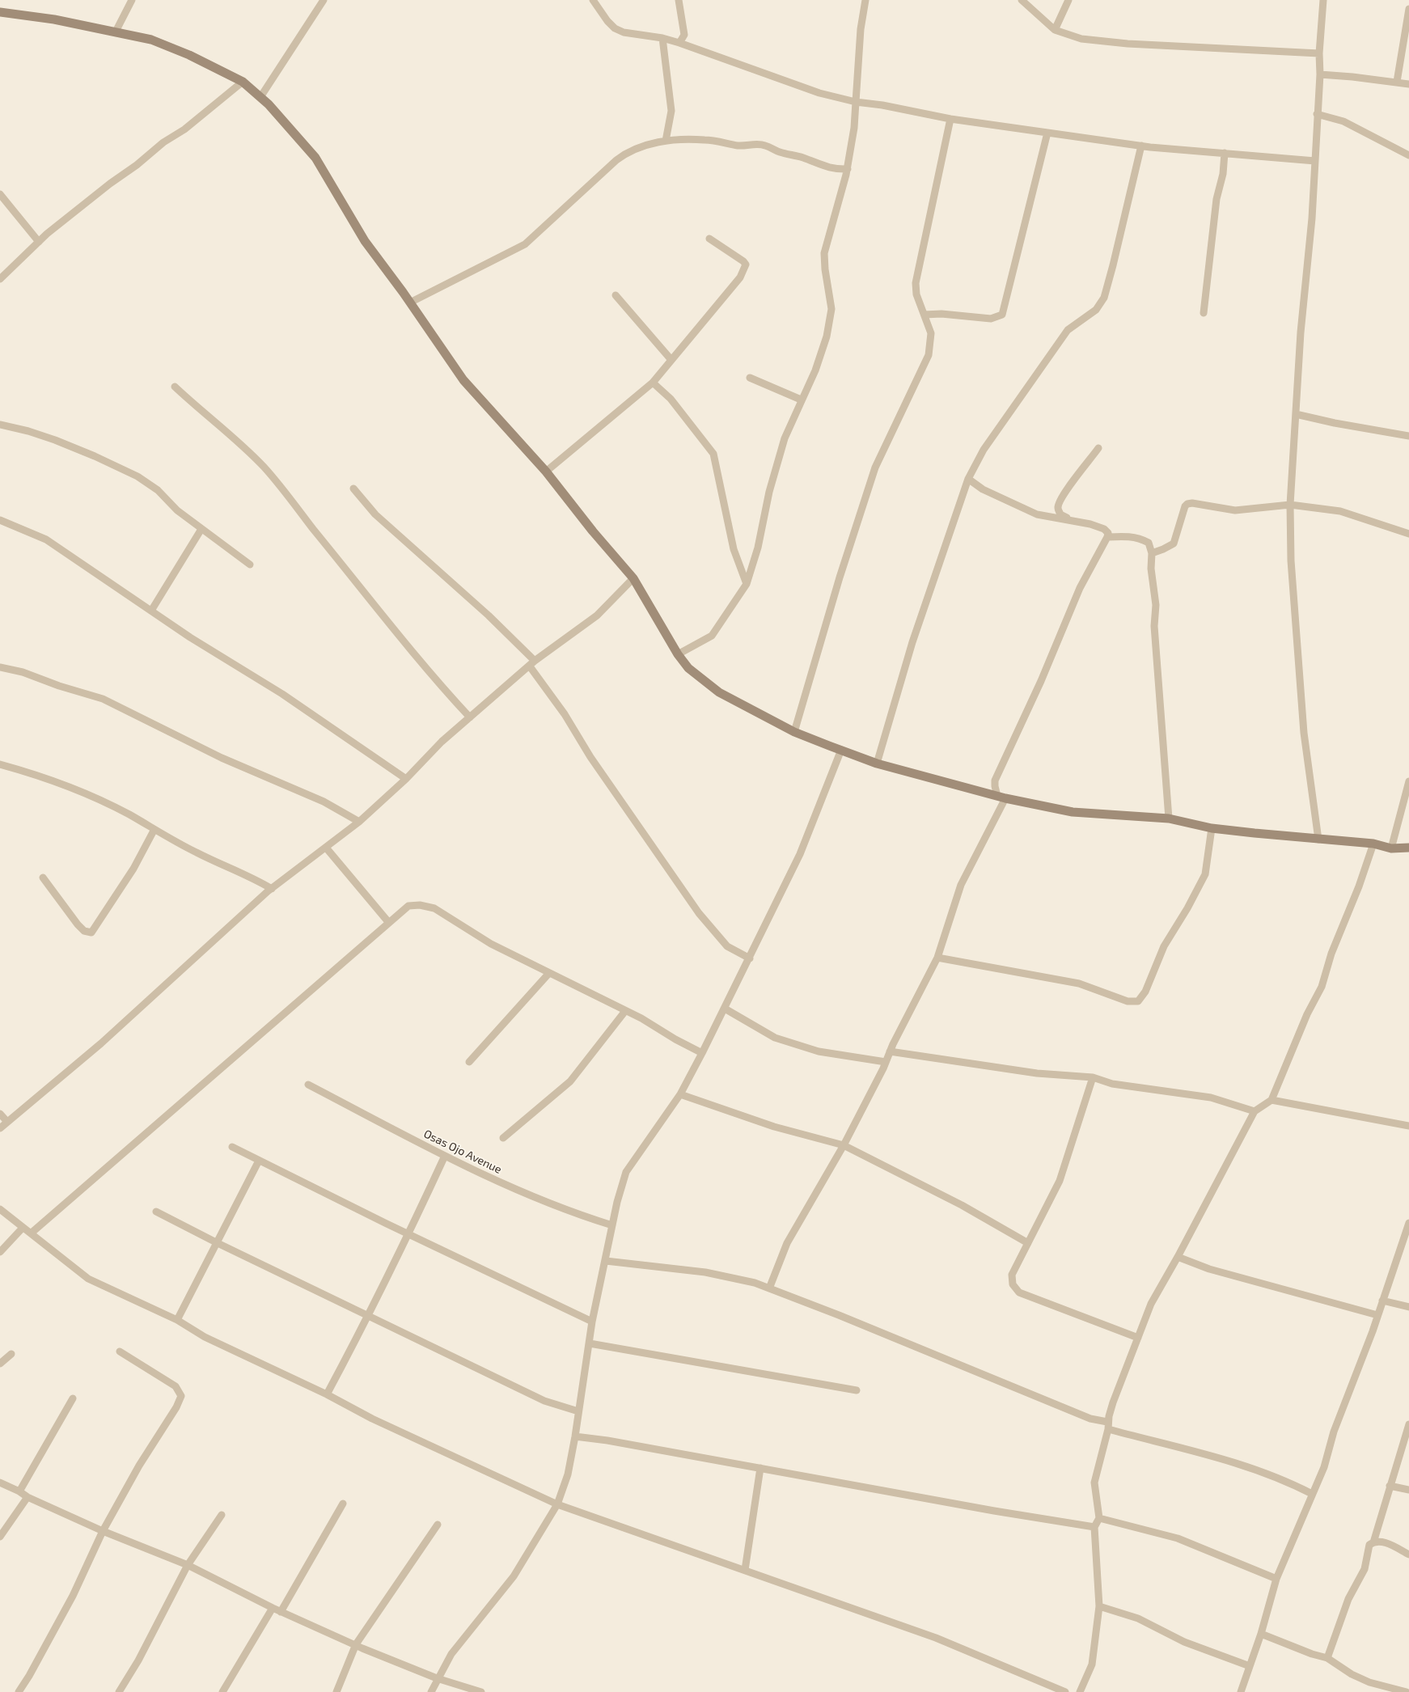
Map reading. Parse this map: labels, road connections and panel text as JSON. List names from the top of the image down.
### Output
{
  "streets": {
    "street": ["Osas Ojo Avenue"]
  }
}
